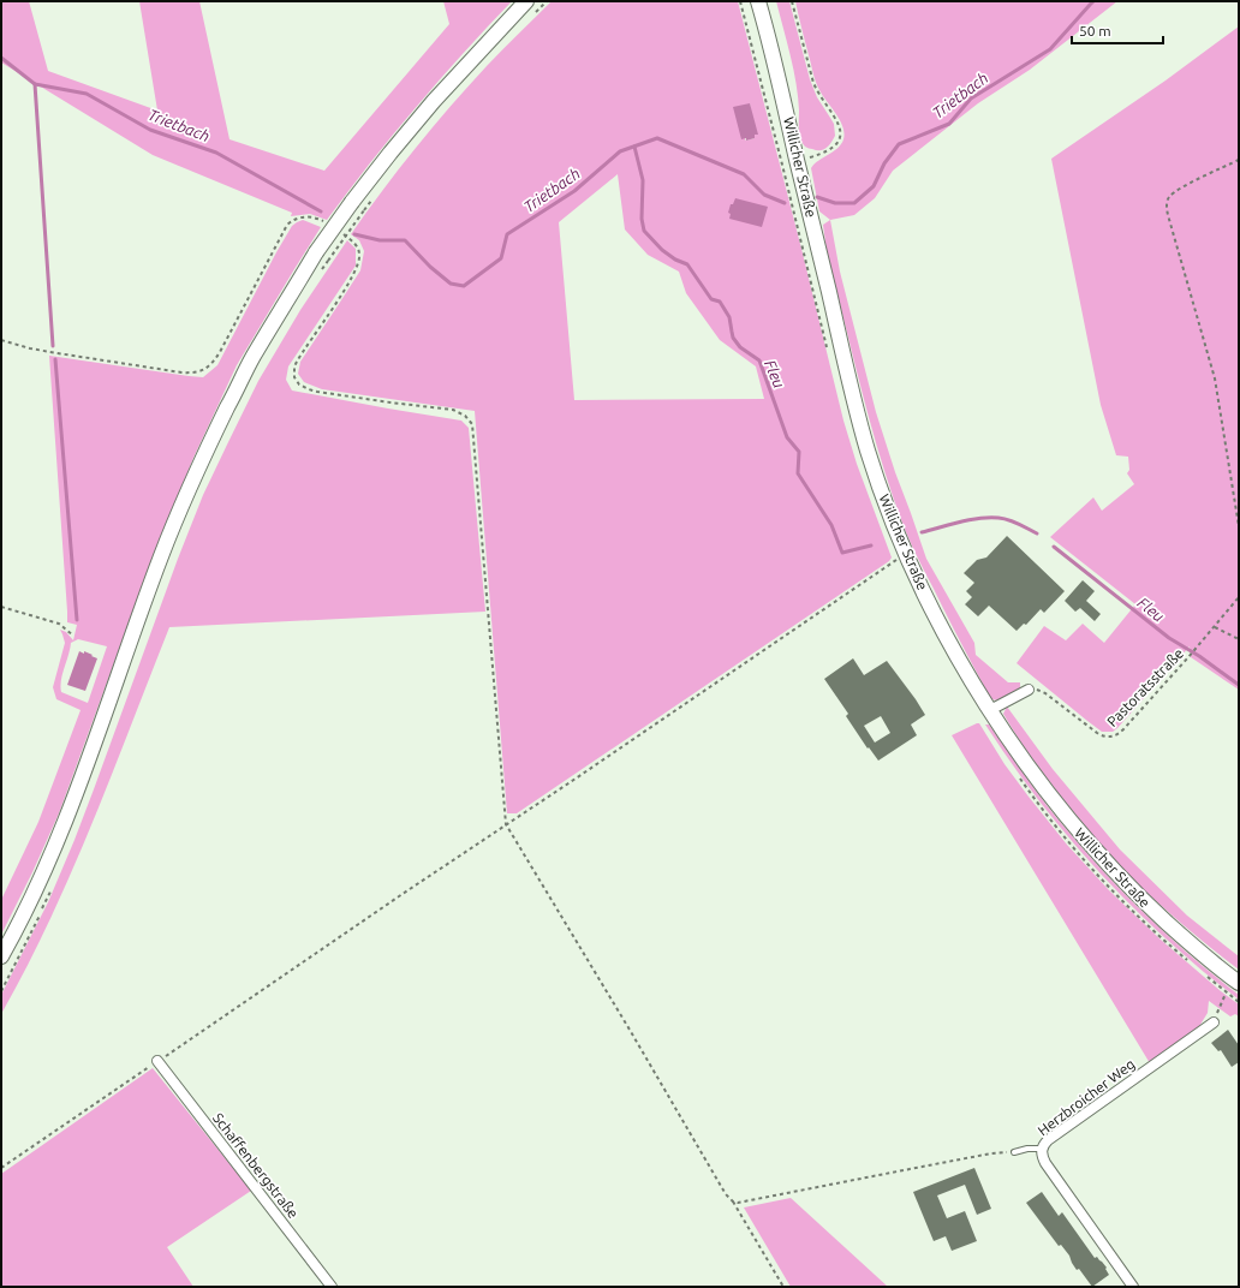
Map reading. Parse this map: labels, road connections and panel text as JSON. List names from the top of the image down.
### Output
{
  "streets": {
    "main road": ["Willicher Straße"],
    "street": ["Herzbroicher Weg", "Schaffenbergstraße"],
    "path": ["Pastoratsstraße"]
  },
  "water": ["Trietbach", "Fleu"],
  "scale_bar": "50 m"
}
